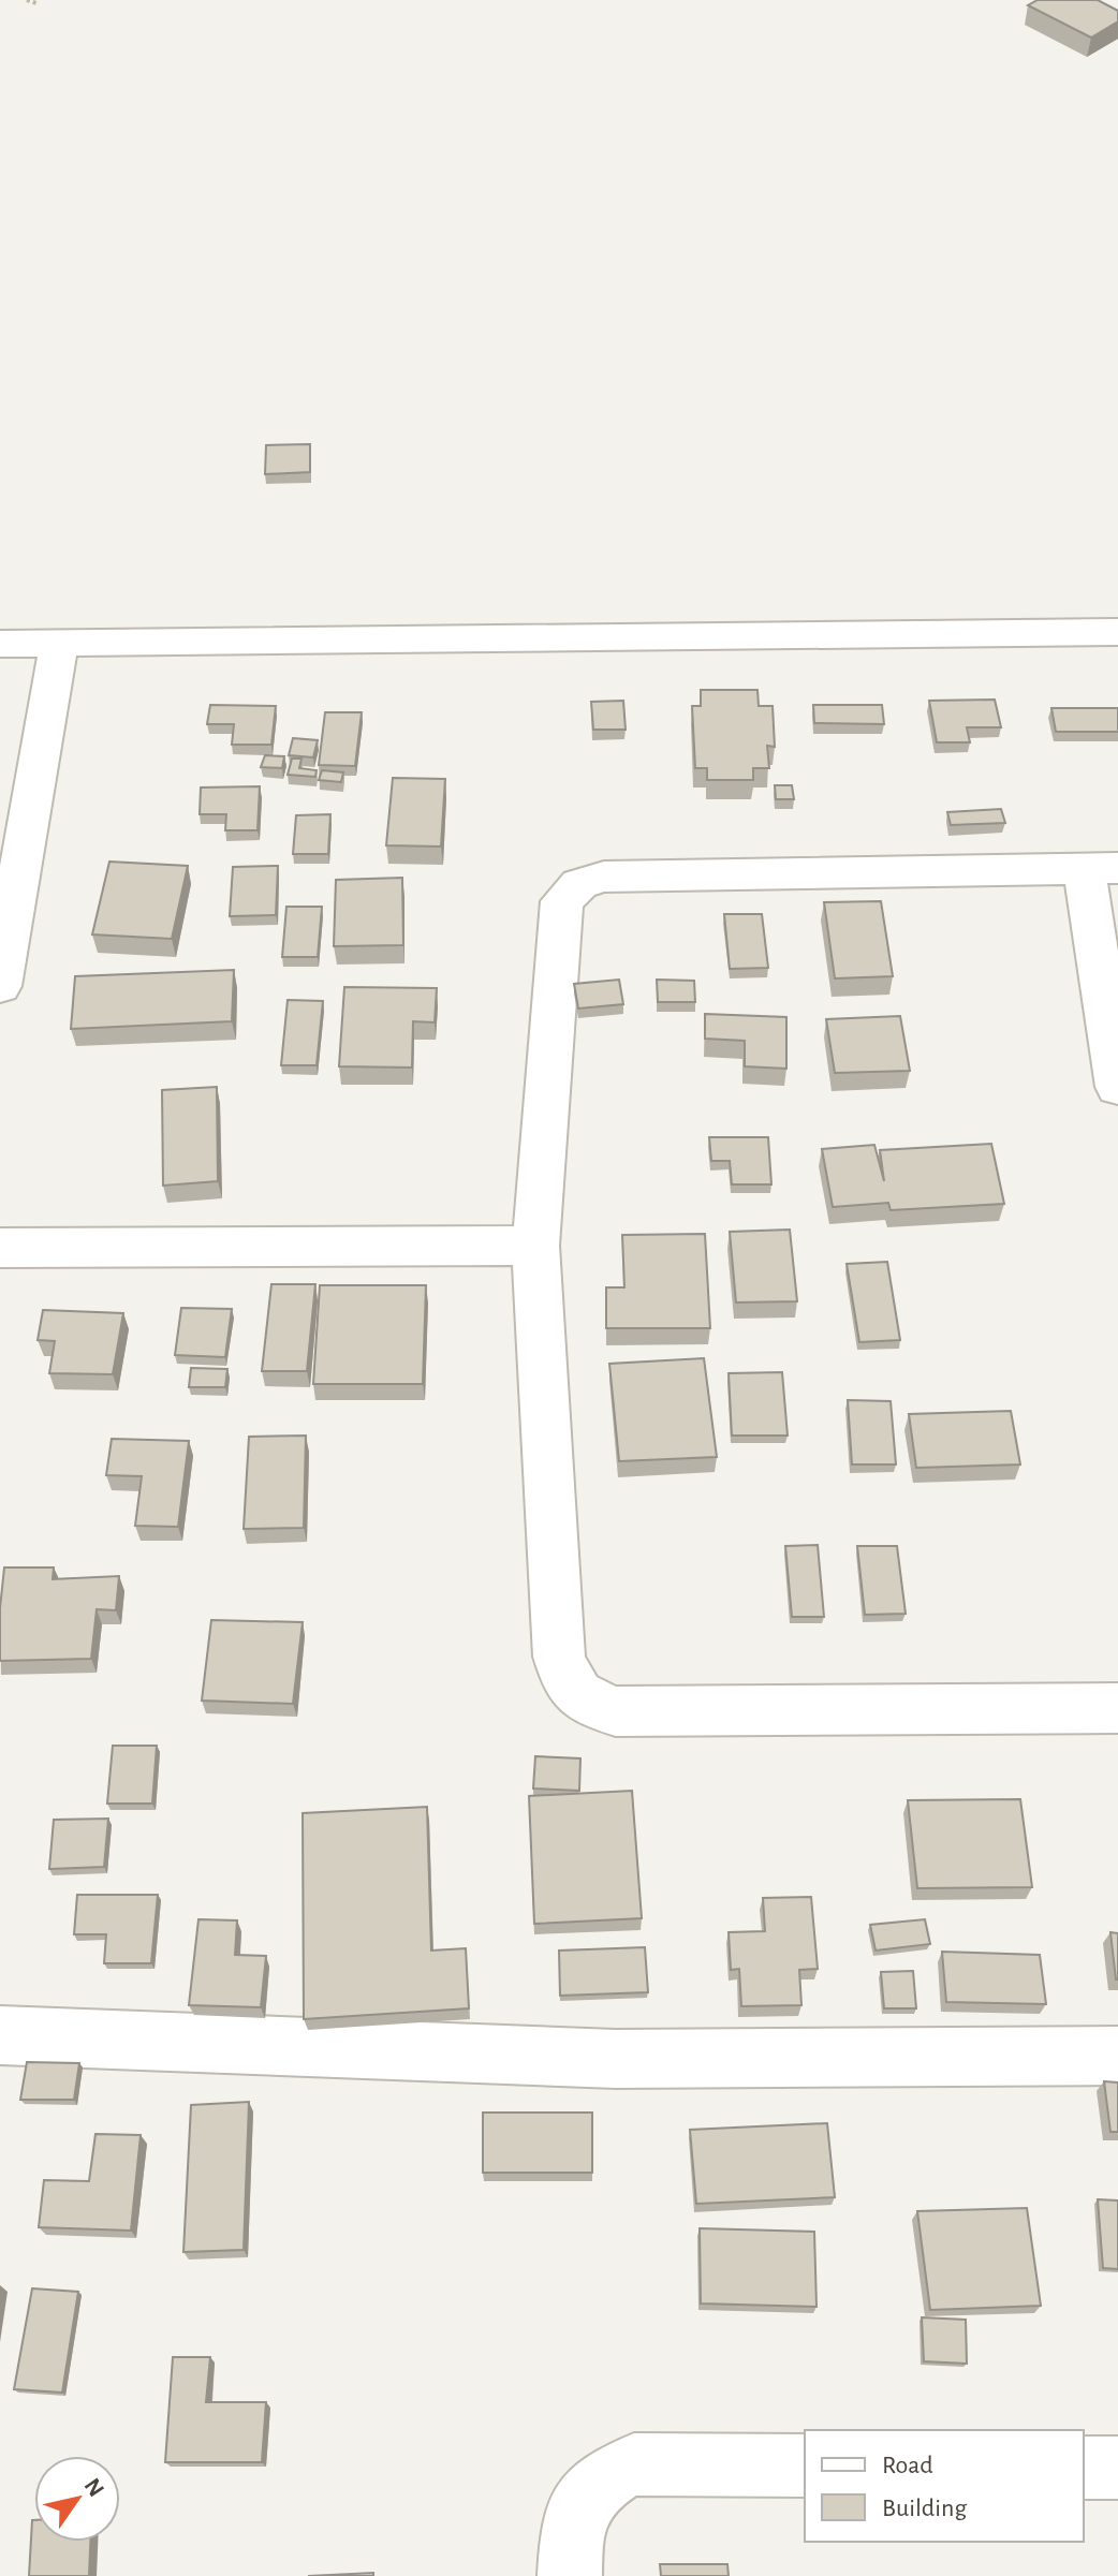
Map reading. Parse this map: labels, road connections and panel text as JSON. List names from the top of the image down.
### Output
{
  "legend": ["Road", "Building"],
  "north": "top right"
}
